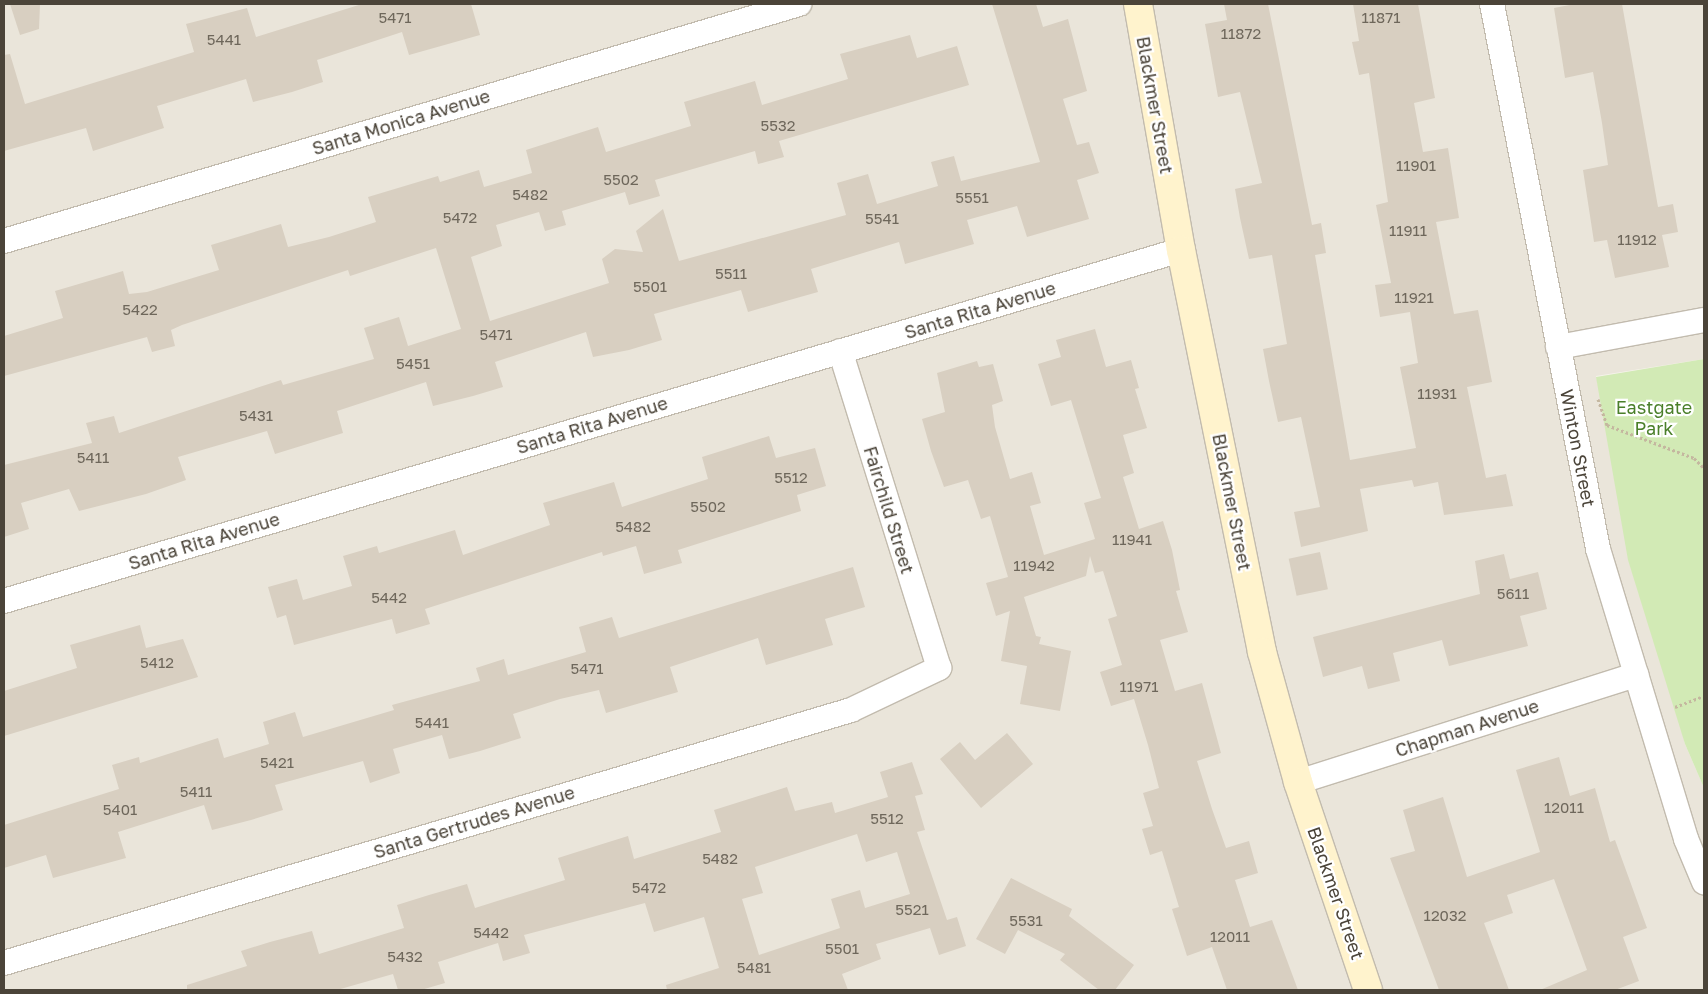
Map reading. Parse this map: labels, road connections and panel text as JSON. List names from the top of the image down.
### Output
{
  "streets": {
    "street": [
      "Blackmer Street",
      "Santa Monica Avenue",
      "Santa Rita Avenue",
      "Winton Street",
      "Fairchild Street",
      "Chapman Avenue",
      "Santa Gertrudes Avenue"
    ]
  },
  "crossings": [
    ["Blackmer Street", "Santa Rita Avenue"],
    ["Blackmer Street", "Chapman Avenue"],
    ["Santa Rita Avenue", "Fairchild Street"],
    ["Winton Street", "Chapman Avenue"],
    ["Fairchild Street", "Santa Gertrudes Avenue"]
  ],
  "parks": ["Eastgate Park"],
  "house_numbers": [
    "5471",
    "11871",
    "11872",
    "5441",
    "5532",
    "11901",
    "5502",
    "5482",
    "5551",
    "5472",
    "5541",
    "11911",
    "11912",
    "5511",
    "5501",
    "11921",
    "5422",
    "5471",
    "5451",
    "11931",
    "5431",
    "5411",
    "5512",
    "5502",
    "5482",
    "11941",
    "11942",
    "5611",
    "5442",
    "5412",
    "5471",
    "11971",
    "5441",
    "5421",
    "5411",
    "12011",
    "5401",
    "5512",
    "5482",
    "5472",
    "5521",
    "12032",
    "5531",
    "5442",
    "12011",
    "5501",
    "5432",
    "5481"
  ]
}
